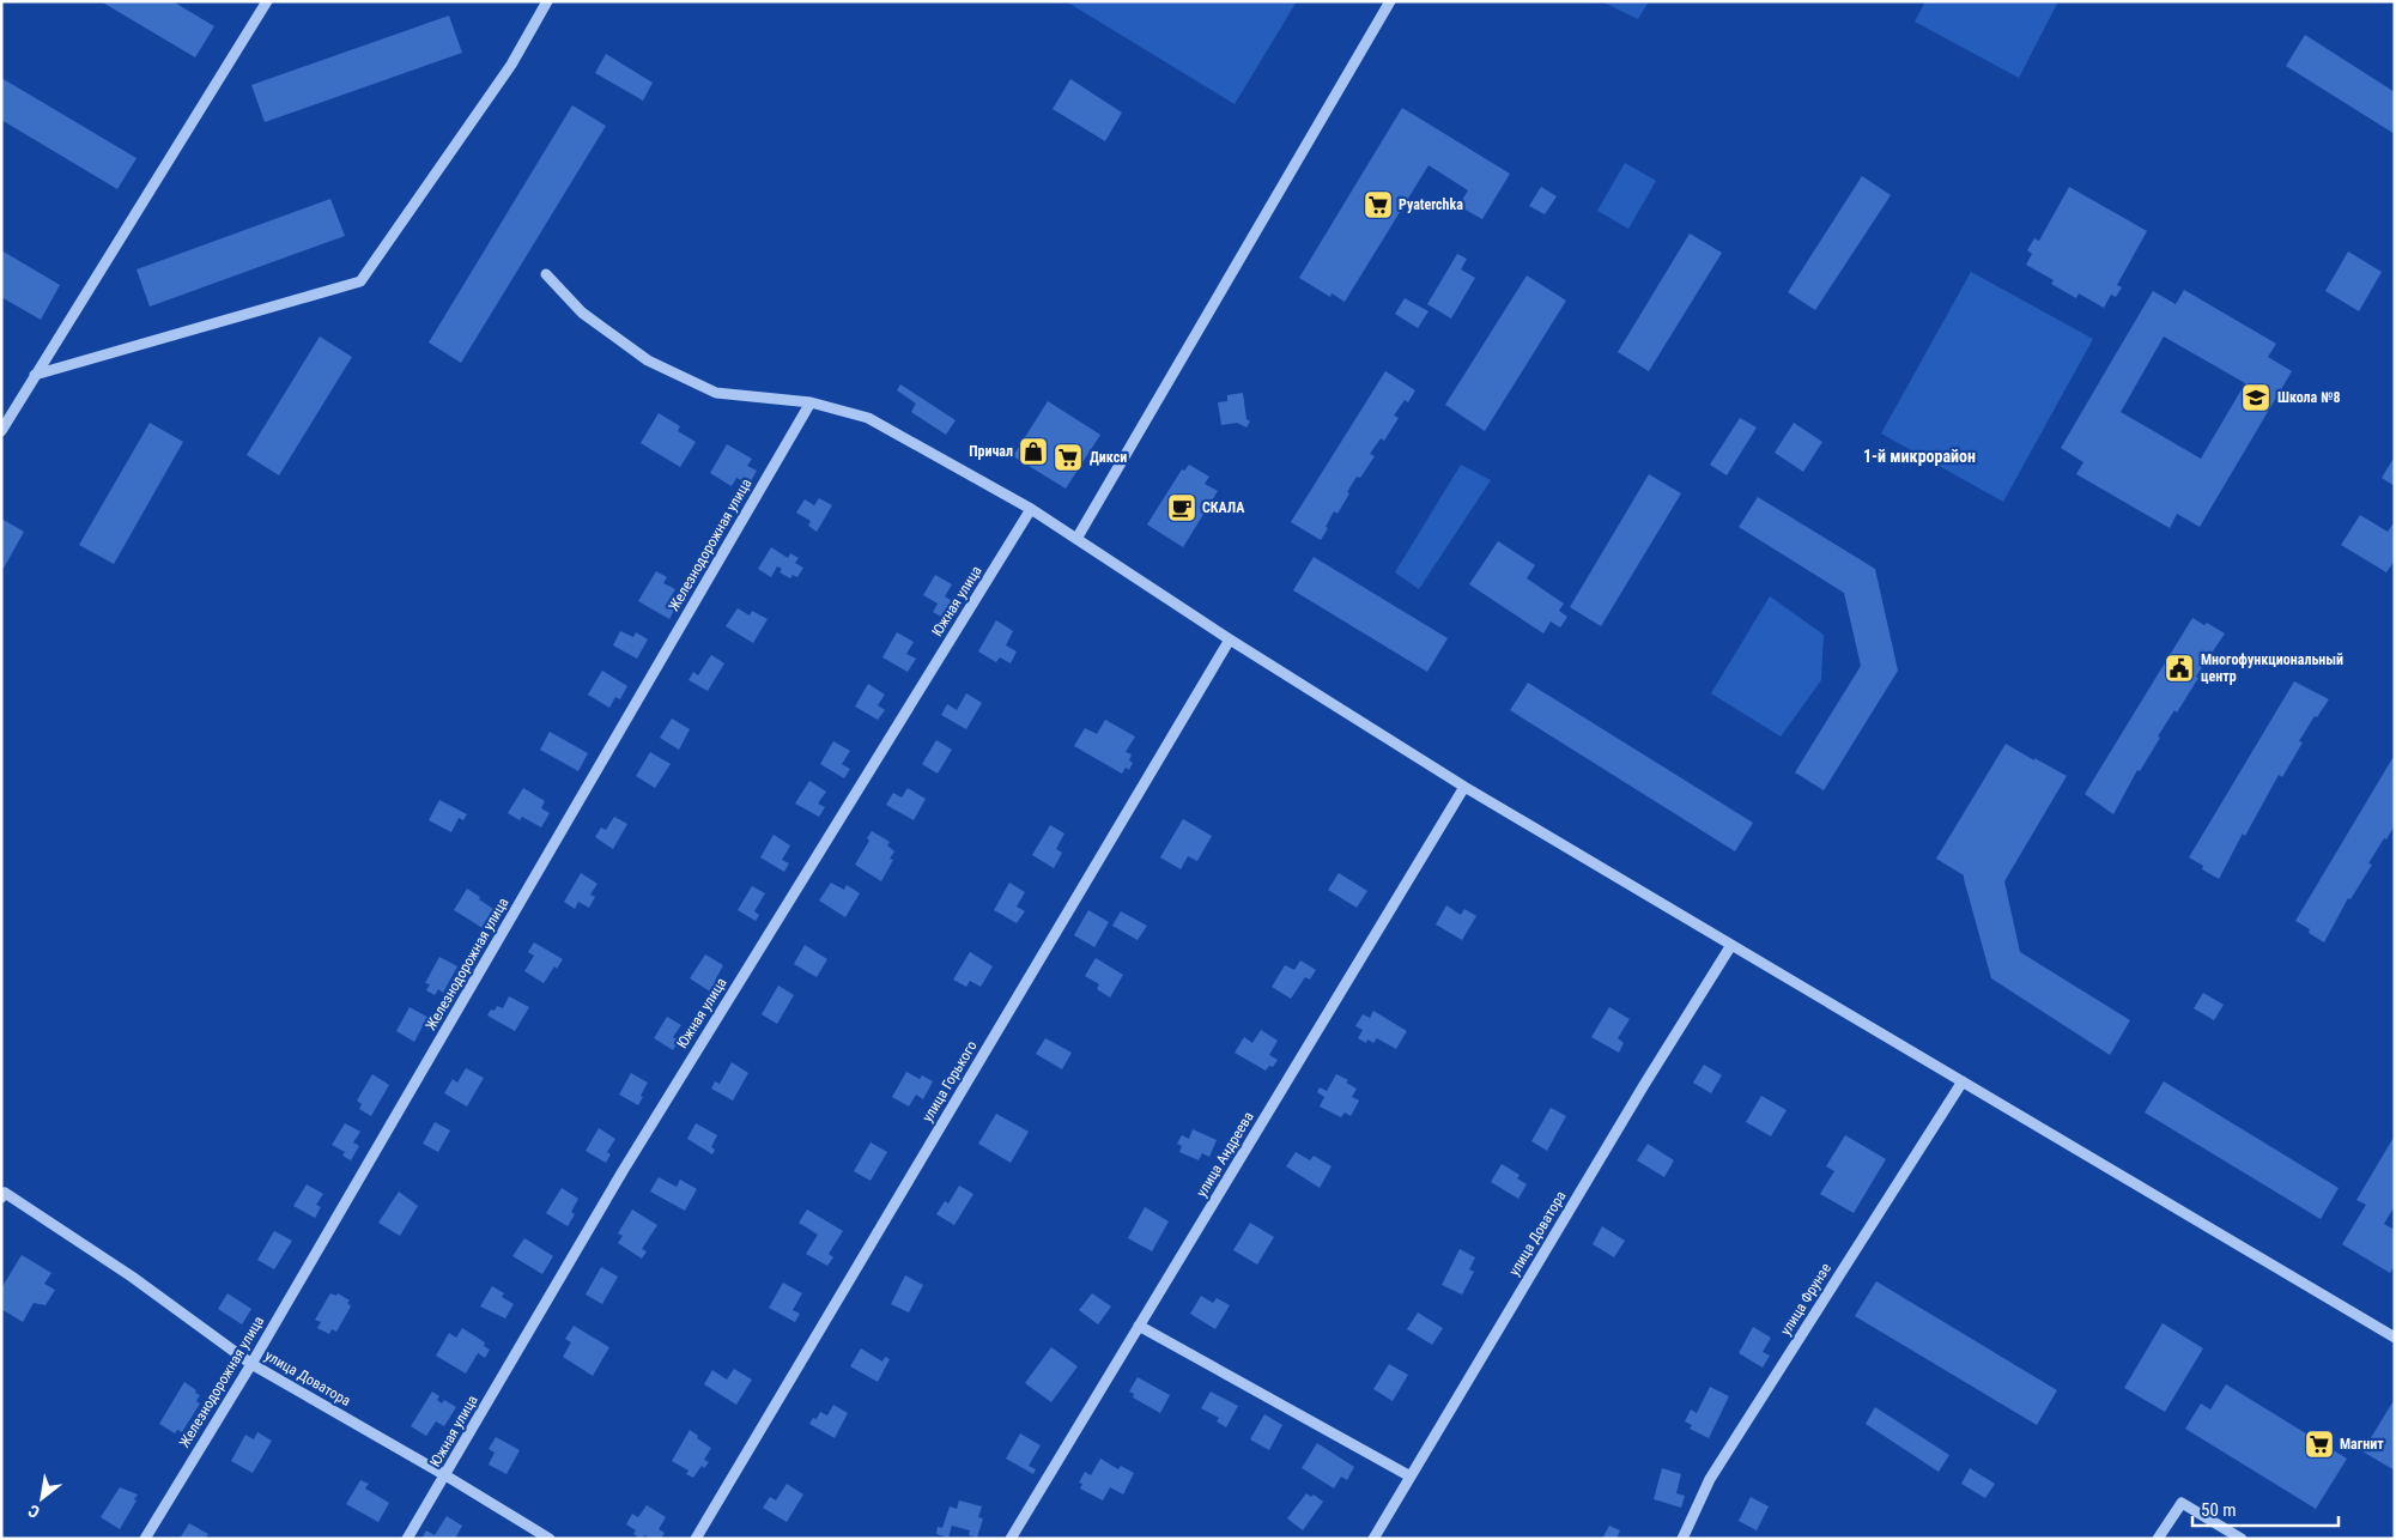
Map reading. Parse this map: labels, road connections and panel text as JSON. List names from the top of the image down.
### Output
{
  "streets": {
    "street": [
      "Железнодорожная улица",
      "Южная улица",
      "улица Горького",
      "улица Андреева",
      "улица Доватора",
      "улица Фрунзе"
    ]
  },
  "crossings": [
    ["Железнодорожная улица", "улица Доватора"],
    ["Южная улица", "улица Доватора"]
  ],
  "districts": ["1-й микрорайон"],
  "places": {
    "supermarket": ["Pyaterchka", "Дикси", "Магнит"],
    "school or university": ["Школа №8"],
    "shop": ["Причал"],
    "cafe": ["СКАЛА"],
    "public building": ["Многофункциональный центр"]
  },
  "scale_bar": "50 m",
  "north": "bottom left"
}
